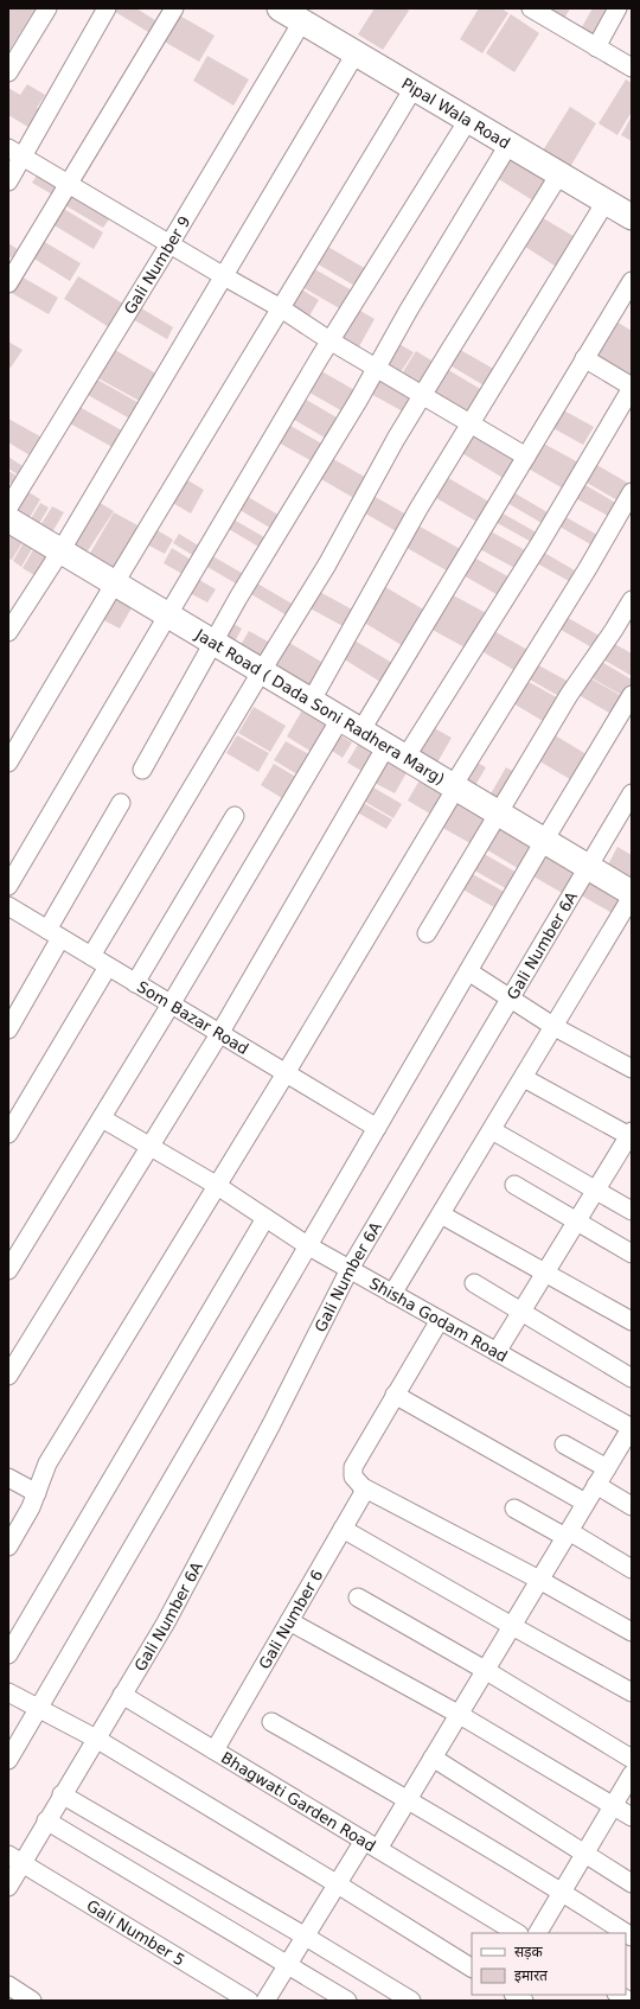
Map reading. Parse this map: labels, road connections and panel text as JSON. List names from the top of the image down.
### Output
{
  "streets": {
    "street": [
      "Pipal Wala Road",
      "Gali Number 9",
      "Jaat Road ( Dada Soni Radhera Marg)",
      "Gali Number 6A",
      "Som Bazar Road",
      "Shisha Godam Road",
      "Gali Number 6",
      "Bhagwati Garden Road",
      "Gali Number 5"
    ]
  },
  "crossings": [
    ["Pipal Wala Road", "Gali Number 9"],
    ["Jaat Road ( Dada Soni Radhera Marg)", "Gali Number 6A"],
    ["Gali Number 6A", "Shisha Godam Road"],
    ["Gali Number 6A", "Bhagwati Garden Road"],
    ["Gali Number 6", "Bhagwati Garden Road"]
  ],
  "legend": ["सड़क", "इमारत"]
}
